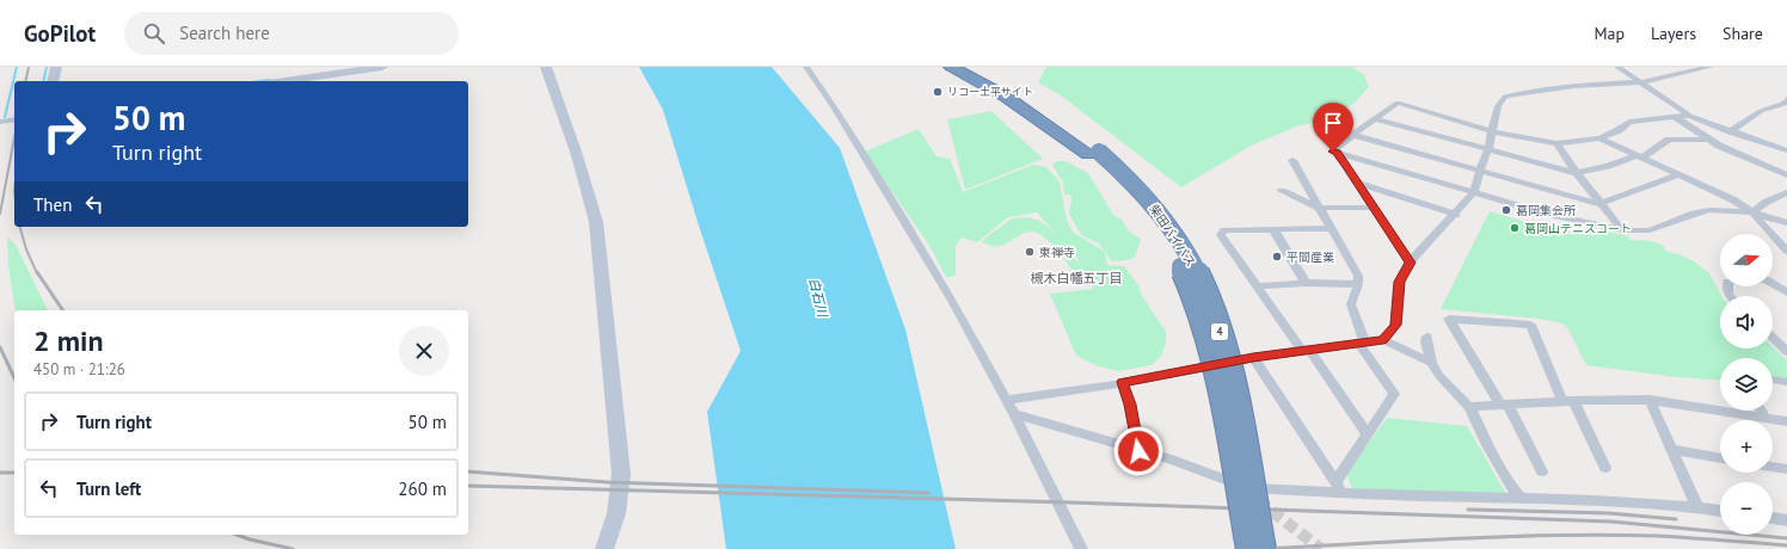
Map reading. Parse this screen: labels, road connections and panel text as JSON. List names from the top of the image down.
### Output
{
  "streets": {
    "highway": ["柴田バイパス", "4"]
  },
  "districts": ["槻木白幡五丁目"],
  "water": ["白石川"],
  "places": [
    "リコー土平サイト",
    "葛岡集会所",
    "葛岡山テニスコート",
    "東禅寺",
    "平間産業"
  ],
  "north": "right",
  "page": {
    "header": "GoPilot",
    "search": "Search here",
    "nav": ["Map", "Layers", "Share"],
    "turn": ["50 m", "Turn right"],
    "then": "Then",
    "map_buttons": ["+", "−"],
    "heading": ["2 min", "450 m · 21:26"],
    "list": [
      {
        "name": "Turn right",
        "value": "50 m"
      },
      {
        "name": "Turn left",
        "value": "260 m"
      }
    ]
  }
}
